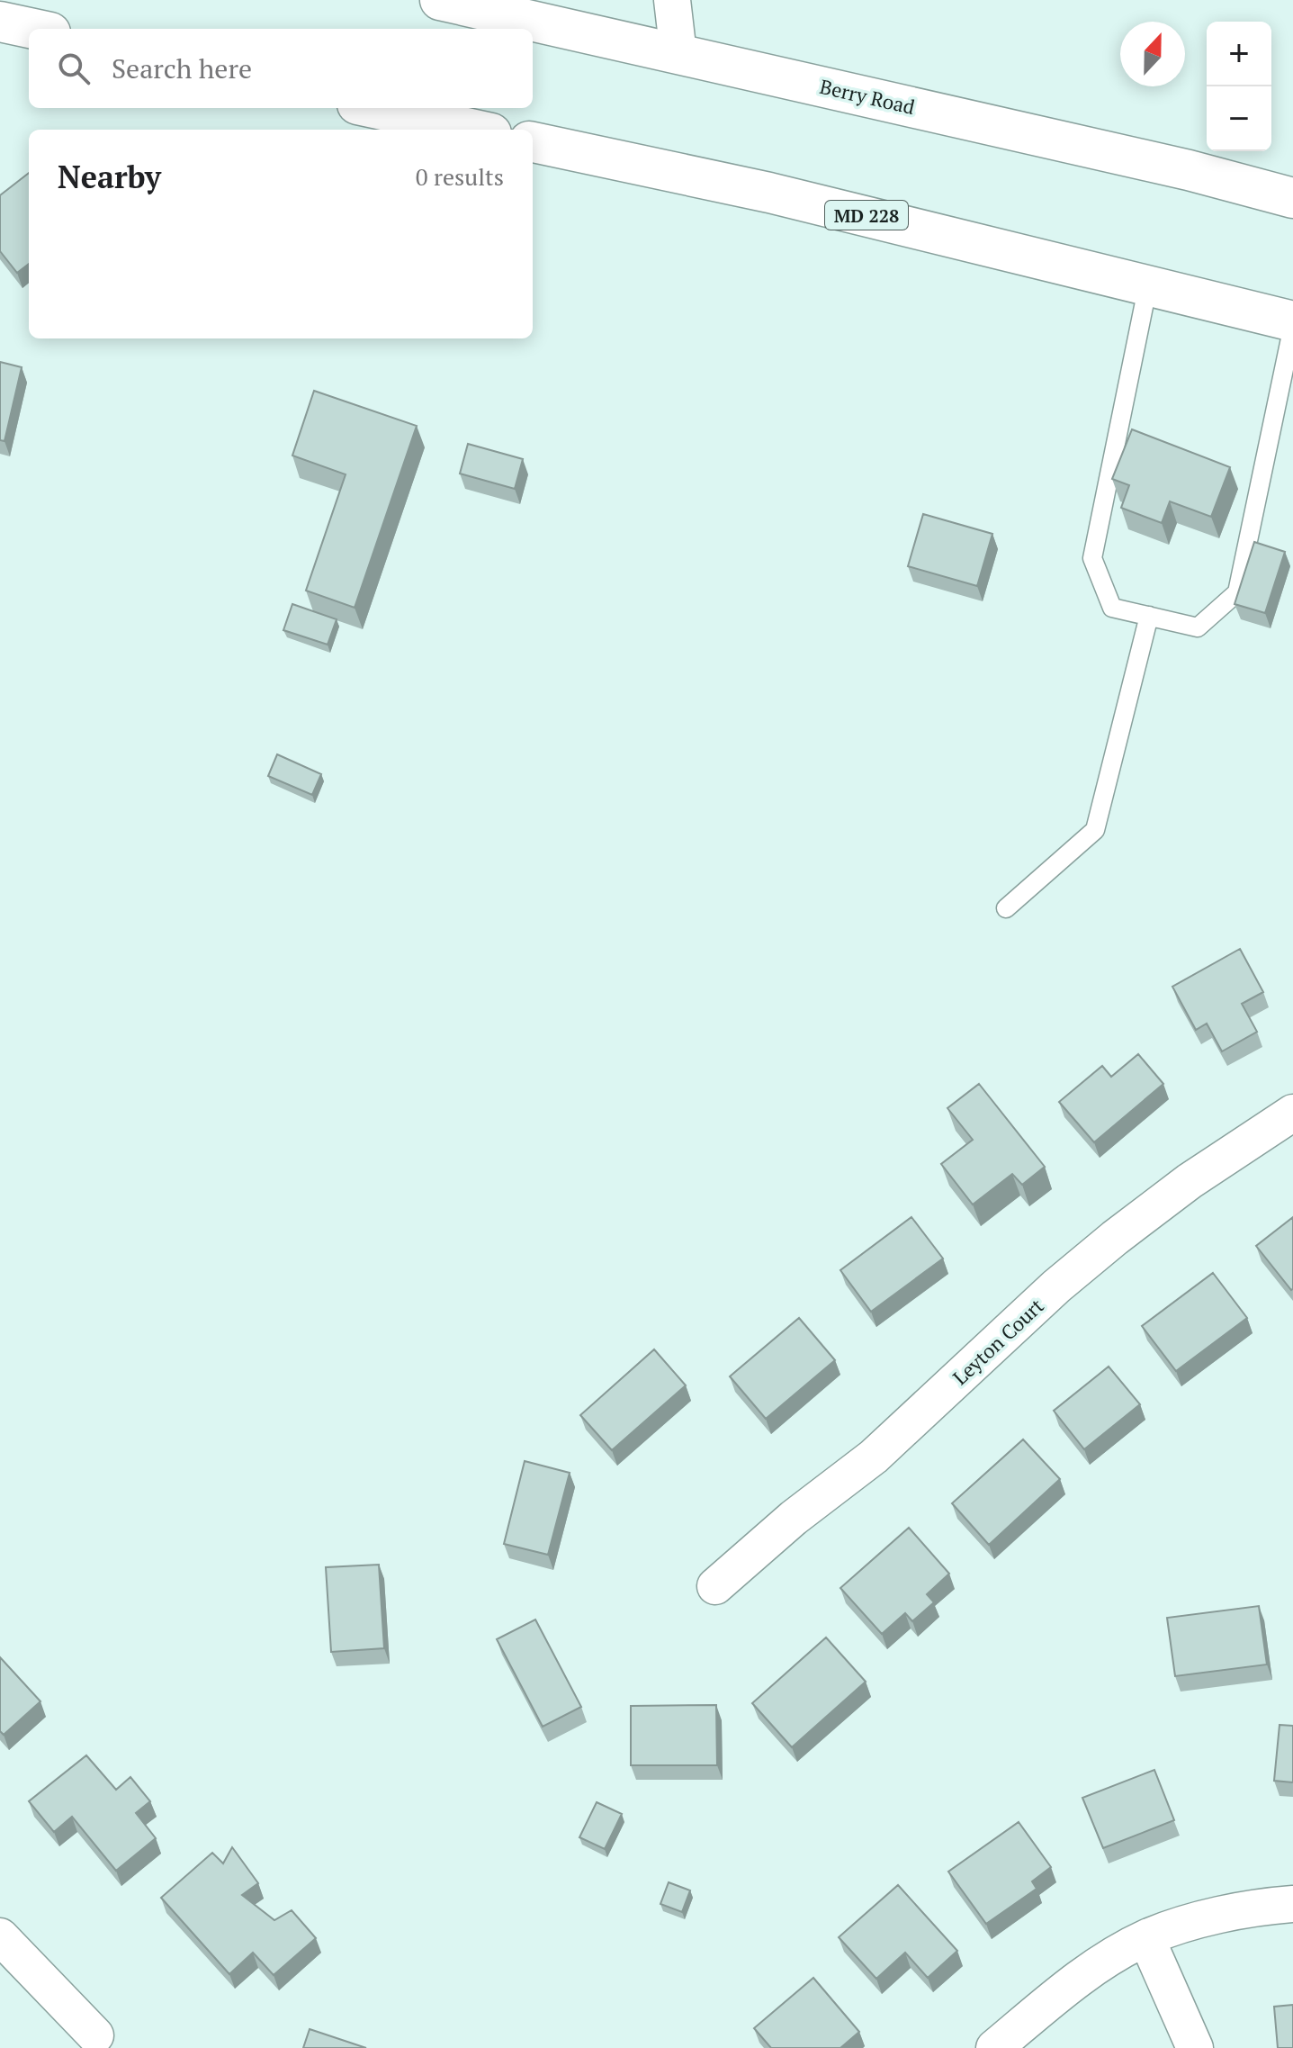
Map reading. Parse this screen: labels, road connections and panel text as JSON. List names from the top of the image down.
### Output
{
  "streets": {
    "highway": ["Berry Road", "MD 228"],
    "street": ["Leyton Court"]
  },
  "north": "top",
  "page": {
    "map_buttons": ["+", "−"],
    "search": "Search here",
    "heading": ["Nearby", "0 results"]
  }
}
